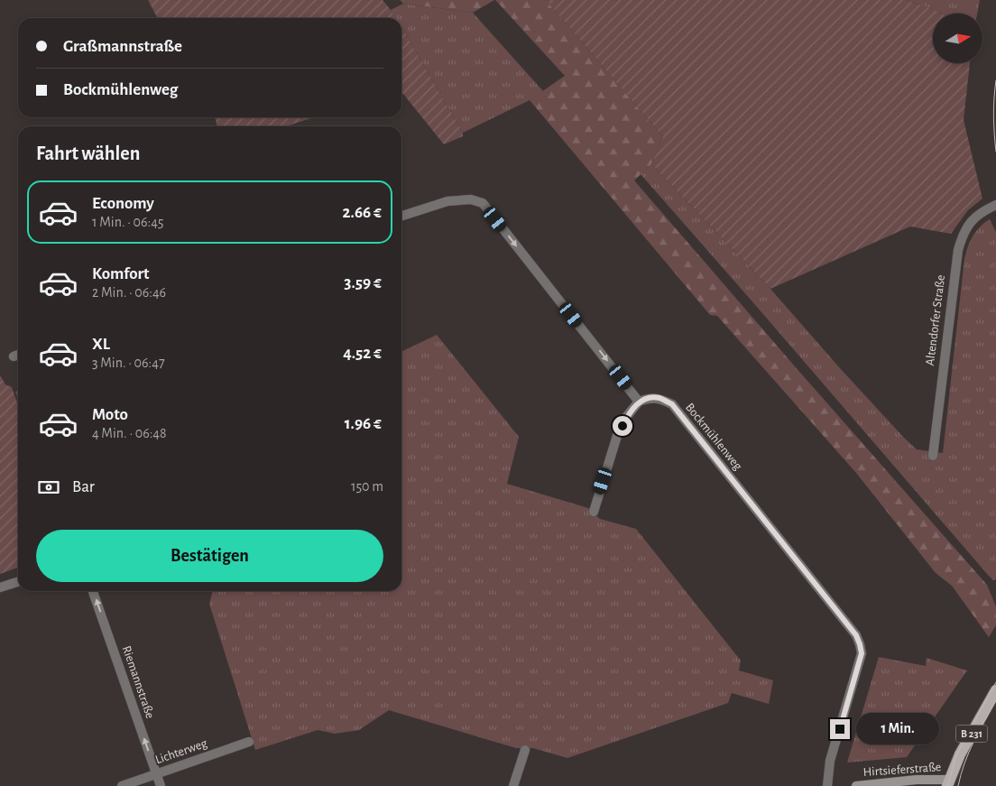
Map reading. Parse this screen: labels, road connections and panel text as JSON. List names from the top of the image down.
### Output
{
  "streets": {
    "main road": ["B 231", "Hirtsieferstraße"],
    "street": [
      "Altendorfer Straße",
      "Bockmühlenweg",
      "Riemannstraße",
      "Lichterweg"
    ]
  },
  "crossings": [
    ["Riemannstraße", "Lichterweg"],
    ["B 231", "Hirtsieferstraße"]
  ],
  "one_way": ["Riemannstraße"],
  "north": "right",
  "page": {
    "banner": ["Graßmannstraße", "Bockmühlenweg"],
    "heading": "Fahrt wählen",
    "list": [
      {
        "name": "Economy",
        "note": "1 Min. · 06:45",
        "value": "2.66 €"
      },
      {
        "name": "Komfort",
        "note": "2 Min. · 06:46",
        "value": "3.59 €"
      },
      {
        "name": "XL",
        "note": "3 Min. · 06:47",
        "value": "4.52 €"
      },
      {
        "name": "Moto",
        "note": "4 Min. · 06:48",
        "value": "1.96 €"
      }
    ],
    "pay": ["Bar", "150 m"],
    "buttons": "Bestätigen",
    "bubble": "1 Min."
  }
}
